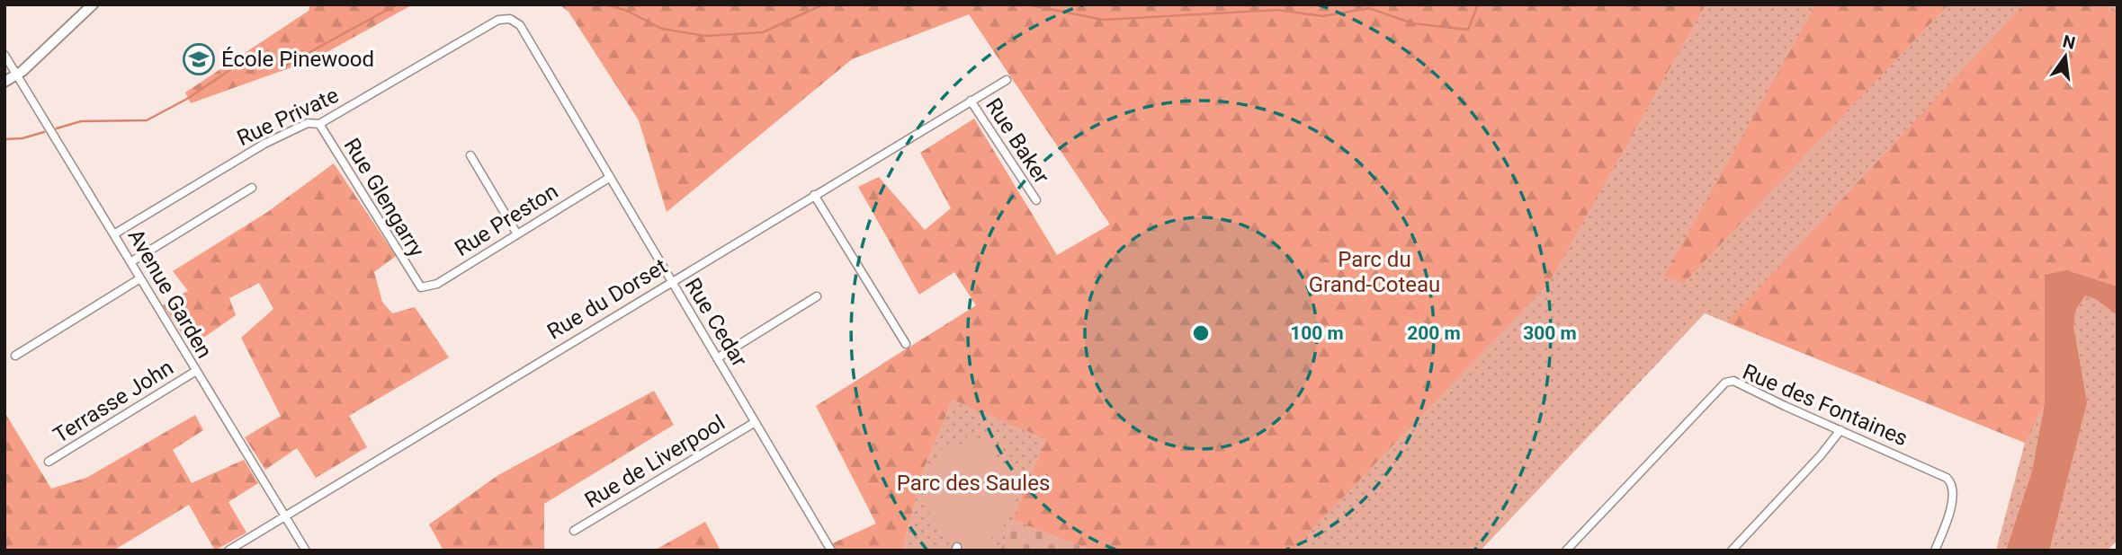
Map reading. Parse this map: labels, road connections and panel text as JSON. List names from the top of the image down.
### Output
{
  "streets": {
    "street": [
      "Rue Private",
      "Rue Baker",
      "Rue Glengarry",
      "Rue Preston",
      "Avenue Garden",
      "Rue du Dorset",
      "Rue Cedar",
      "Terrasse John",
      "Rue des Fontaines",
      "Rue de Liverpool"
    ]
  },
  "crossings": [
    ["Rue Private", "Rue Glengarry"],
    ["Rue Private", "Avenue Garden"],
    ["Rue Private", "Rue Cedar"],
    ["Rue Baker", "Rue du Dorset"],
    ["Rue Glengarry", "Rue Preston"],
    ["Rue Preston", "Rue Cedar"],
    ["Avenue Garden", "Rue du Dorset"],
    ["Avenue Garden", "Terrasse John"],
    ["Rue du Dorset", "Rue Cedar"],
    ["Rue Cedar", "Rue de Liverpool"]
  ],
  "parks": ["Parc du Grand-Coteau", "Parc des Saules"],
  "places": {
    "school or university": ["École Pinewood"]
  },
  "north": "top",
  "rings": ["100 m", "200 m", "300 m"]
}
